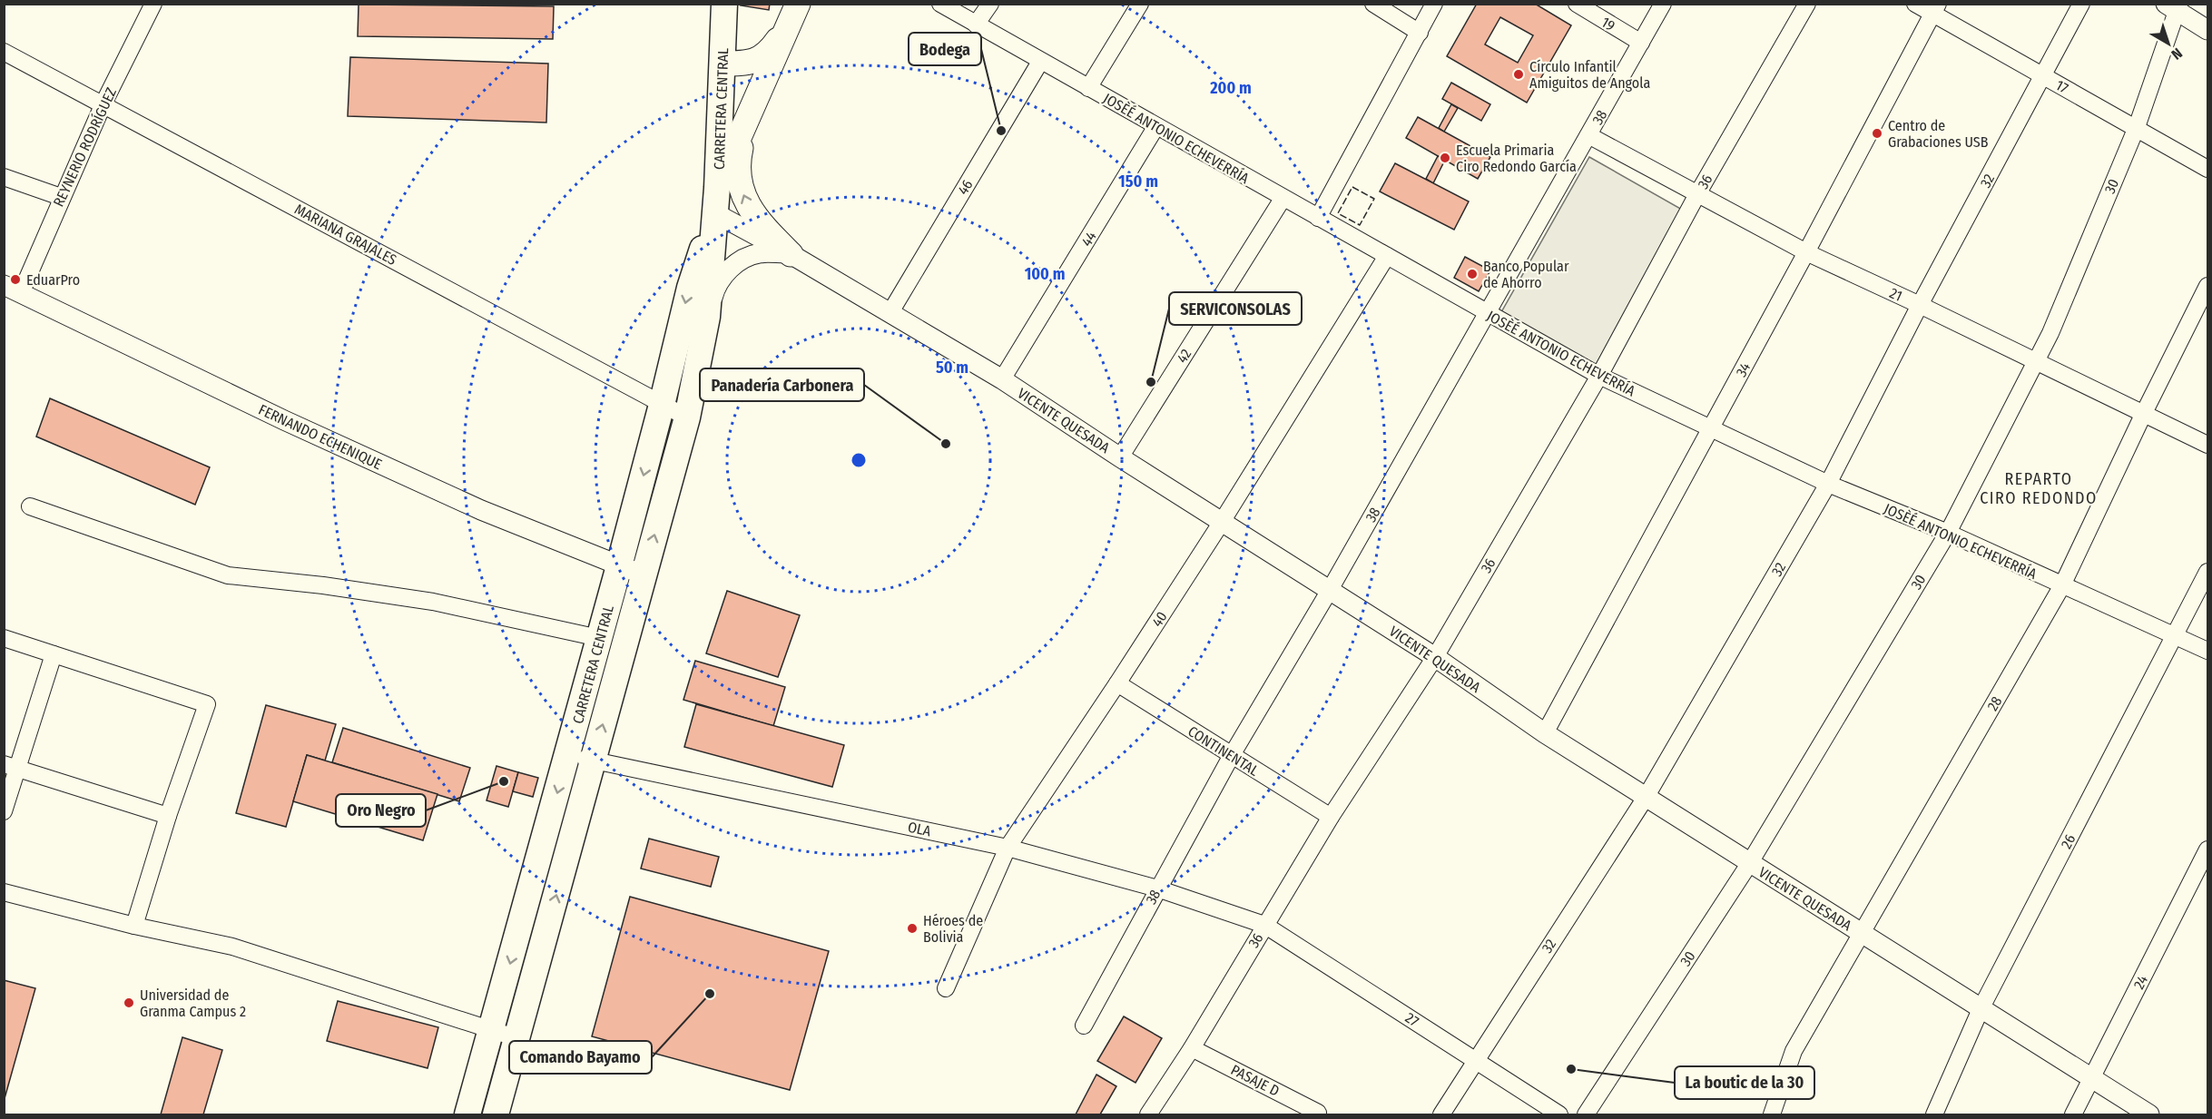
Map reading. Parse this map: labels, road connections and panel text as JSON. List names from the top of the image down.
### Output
{
  "streets": {
    "highway": ["CARRETERA CENTRAL"],
    "street": [
      "19",
      "17",
      "38",
      "JOSÈÉ ANTONIO ECHEVERRÍA",
      "REYNERIO RODRÍGUEZ",
      "32",
      "36",
      "30",
      "46",
      "MARIANA GRAJALES",
      "44",
      "21",
      "42",
      "34",
      "VICENTE QUESADA",
      "FERNANDO ECHENIQUE",
      "40",
      "28",
      "CONTINENTAL",
      "OLA",
      "26",
      "24",
      "27",
      "PASAJE D"
    ]
  },
  "crossings": [
    ["19", "38"],
    ["17", "32"],
    ["17", "30"],
    ["17", "34"],
    ["CARRETERA CENTRAL", "MARIANA GRAJALES"],
    ["CARRETERA CENTRAL", "VICENTE QUESADA"],
    ["CARRETERA CENTRAL", "FERNANDO ECHENIQUE"],
    ["CARRETERA CENTRAL", "OLA"],
    ["38", "JOSÈÉ ANTONIO ECHEVERRÍA"],
    ["38", "21"],
    ["38", "VICENTE QUESADA"],
    ["38", "CONTINENTAL"],
    ["38", "OLA"],
    ["JOSÈÉ ANTONIO ECHEVERRÍA", "32"],
    ["JOSÈÉ ANTONIO ECHEVERRÍA", "36"],
    ["JOSÈÉ ANTONIO ECHEVERRÍA", "30"],
    ["JOSÈÉ ANTONIO ECHEVERRÍA", "46"],
    ["JOSÈÉ ANTONIO ECHEVERRÍA", "44"],
    ["JOSÈÉ ANTONIO ECHEVERRÍA", "42"],
    ["JOSÈÉ ANTONIO ECHEVERRÍA", "34"],
    ["JOSÈÉ ANTONIO ECHEVERRÍA", "40"],
    ["JOSÈÉ ANTONIO ECHEVERRÍA", "28"],
    ["JOSÈÉ ANTONIO ECHEVERRÍA", "26"],
    ["REYNERIO RODRÍGUEZ", "MARIANA GRAJALES"],
    ["REYNERIO RODRÍGUEZ", "FERNANDO ECHENIQUE"],
    ["32", "21"],
    ["32", "VICENTE QUESADA"],
    ["32", "27"],
    ["36", "21"],
    ["36", "VICENTE QUESADA"],
    ["36", "CONTINENTAL"],
    ["36", "OLA"],
    ["36", "27"],
    ["36", "PASAJE D"],
    ["30", "21"],
    ["30", "VICENTE QUESADA"],
    ["46", "VICENTE QUESADA"],
    ["44", "VICENTE QUESADA"],
    ["21", "34"],
    ["21", "28"],
    ["42", "VICENTE QUESADA"],
    ["34", "VICENTE QUESADA"],
    ["VICENTE QUESADA", "40"],
    ["VICENTE QUESADA", "28"],
    ["VICENTE QUESADA", "26"],
    ["VICENTE QUESADA", "24"],
    ["40", "CONTINENTAL"],
    ["40", "OLA"],
    ["OLA", "27"]
  ],
  "districts": ["REPARTO CIRO REDONDO"],
  "places": [
    "Círculo Infantil Amiguitos de Angola",
    "Bodega",
    "Centro de Grabaciones USB",
    "Escuela Primaria Ciro Redondo García",
    "Banco Popular de Ahorro",
    "EduarPro",
    "SERVICONSOLAS",
    "Panadería Carbonera",
    "Oro Negro",
    "Héroes de Bolivia",
    "Comando Bayamo",
    "Universidad de Granma Campus 2",
    "La boutic de la 30"
  ],
  "north": "bottom right",
  "rings": [
    "200 m",
    "150 m",
    "100 m",
    "50 m"
  ]
}
